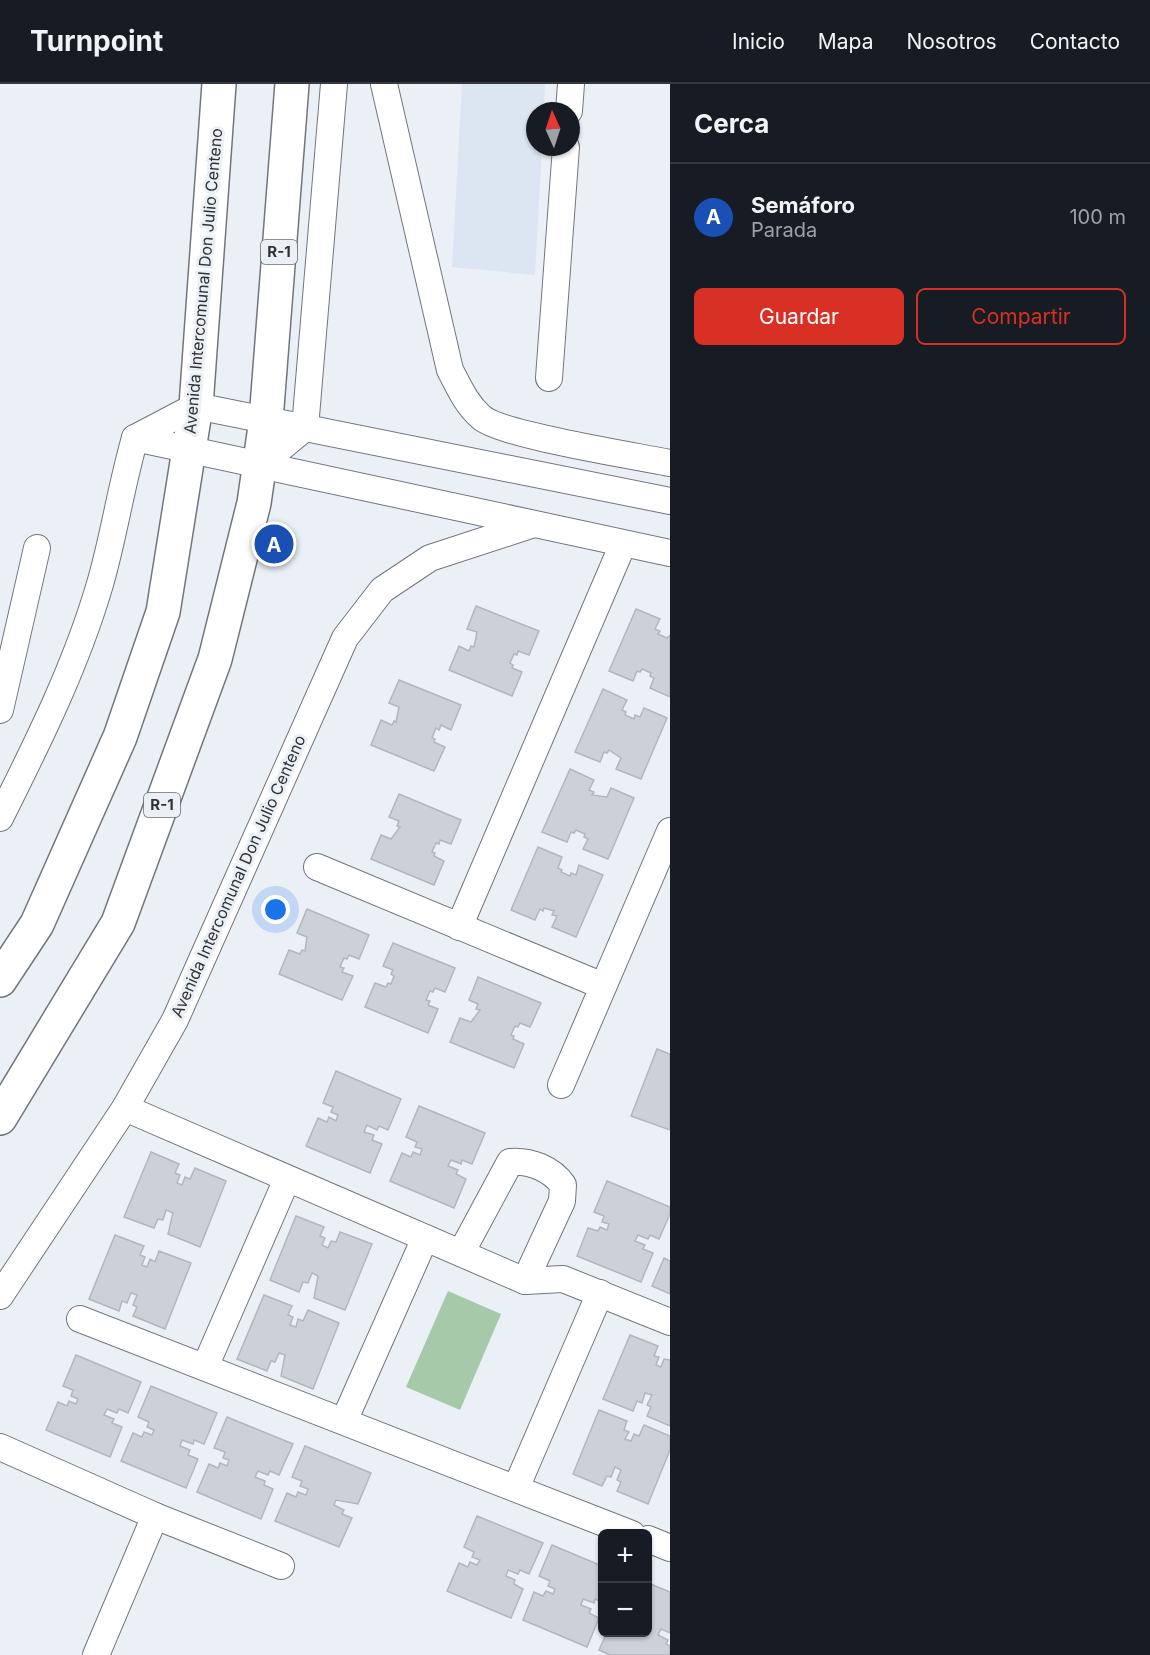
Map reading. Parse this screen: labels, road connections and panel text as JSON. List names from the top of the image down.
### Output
{
  "streets": {
    "main road": ["R-1", "Avenida Intercomunal Don Julio Centeno"]
  },
  "north": "top",
  "page": {
    "header": "Turnpoint",
    "nav": [
      "Inicio",
      "Mapa",
      "Nosotros",
      "Contacto"
    ],
    "heading": "Cerca",
    "list": [
      {
        "mark": "A",
        "name": "Semáforo",
        "note": "Parada",
        "value": "100 m"
      }
    ],
    "buttons": ["Guardar", "Compartir"],
    "pins": "A",
    "map_buttons": ["+", "−"]
  }
}
